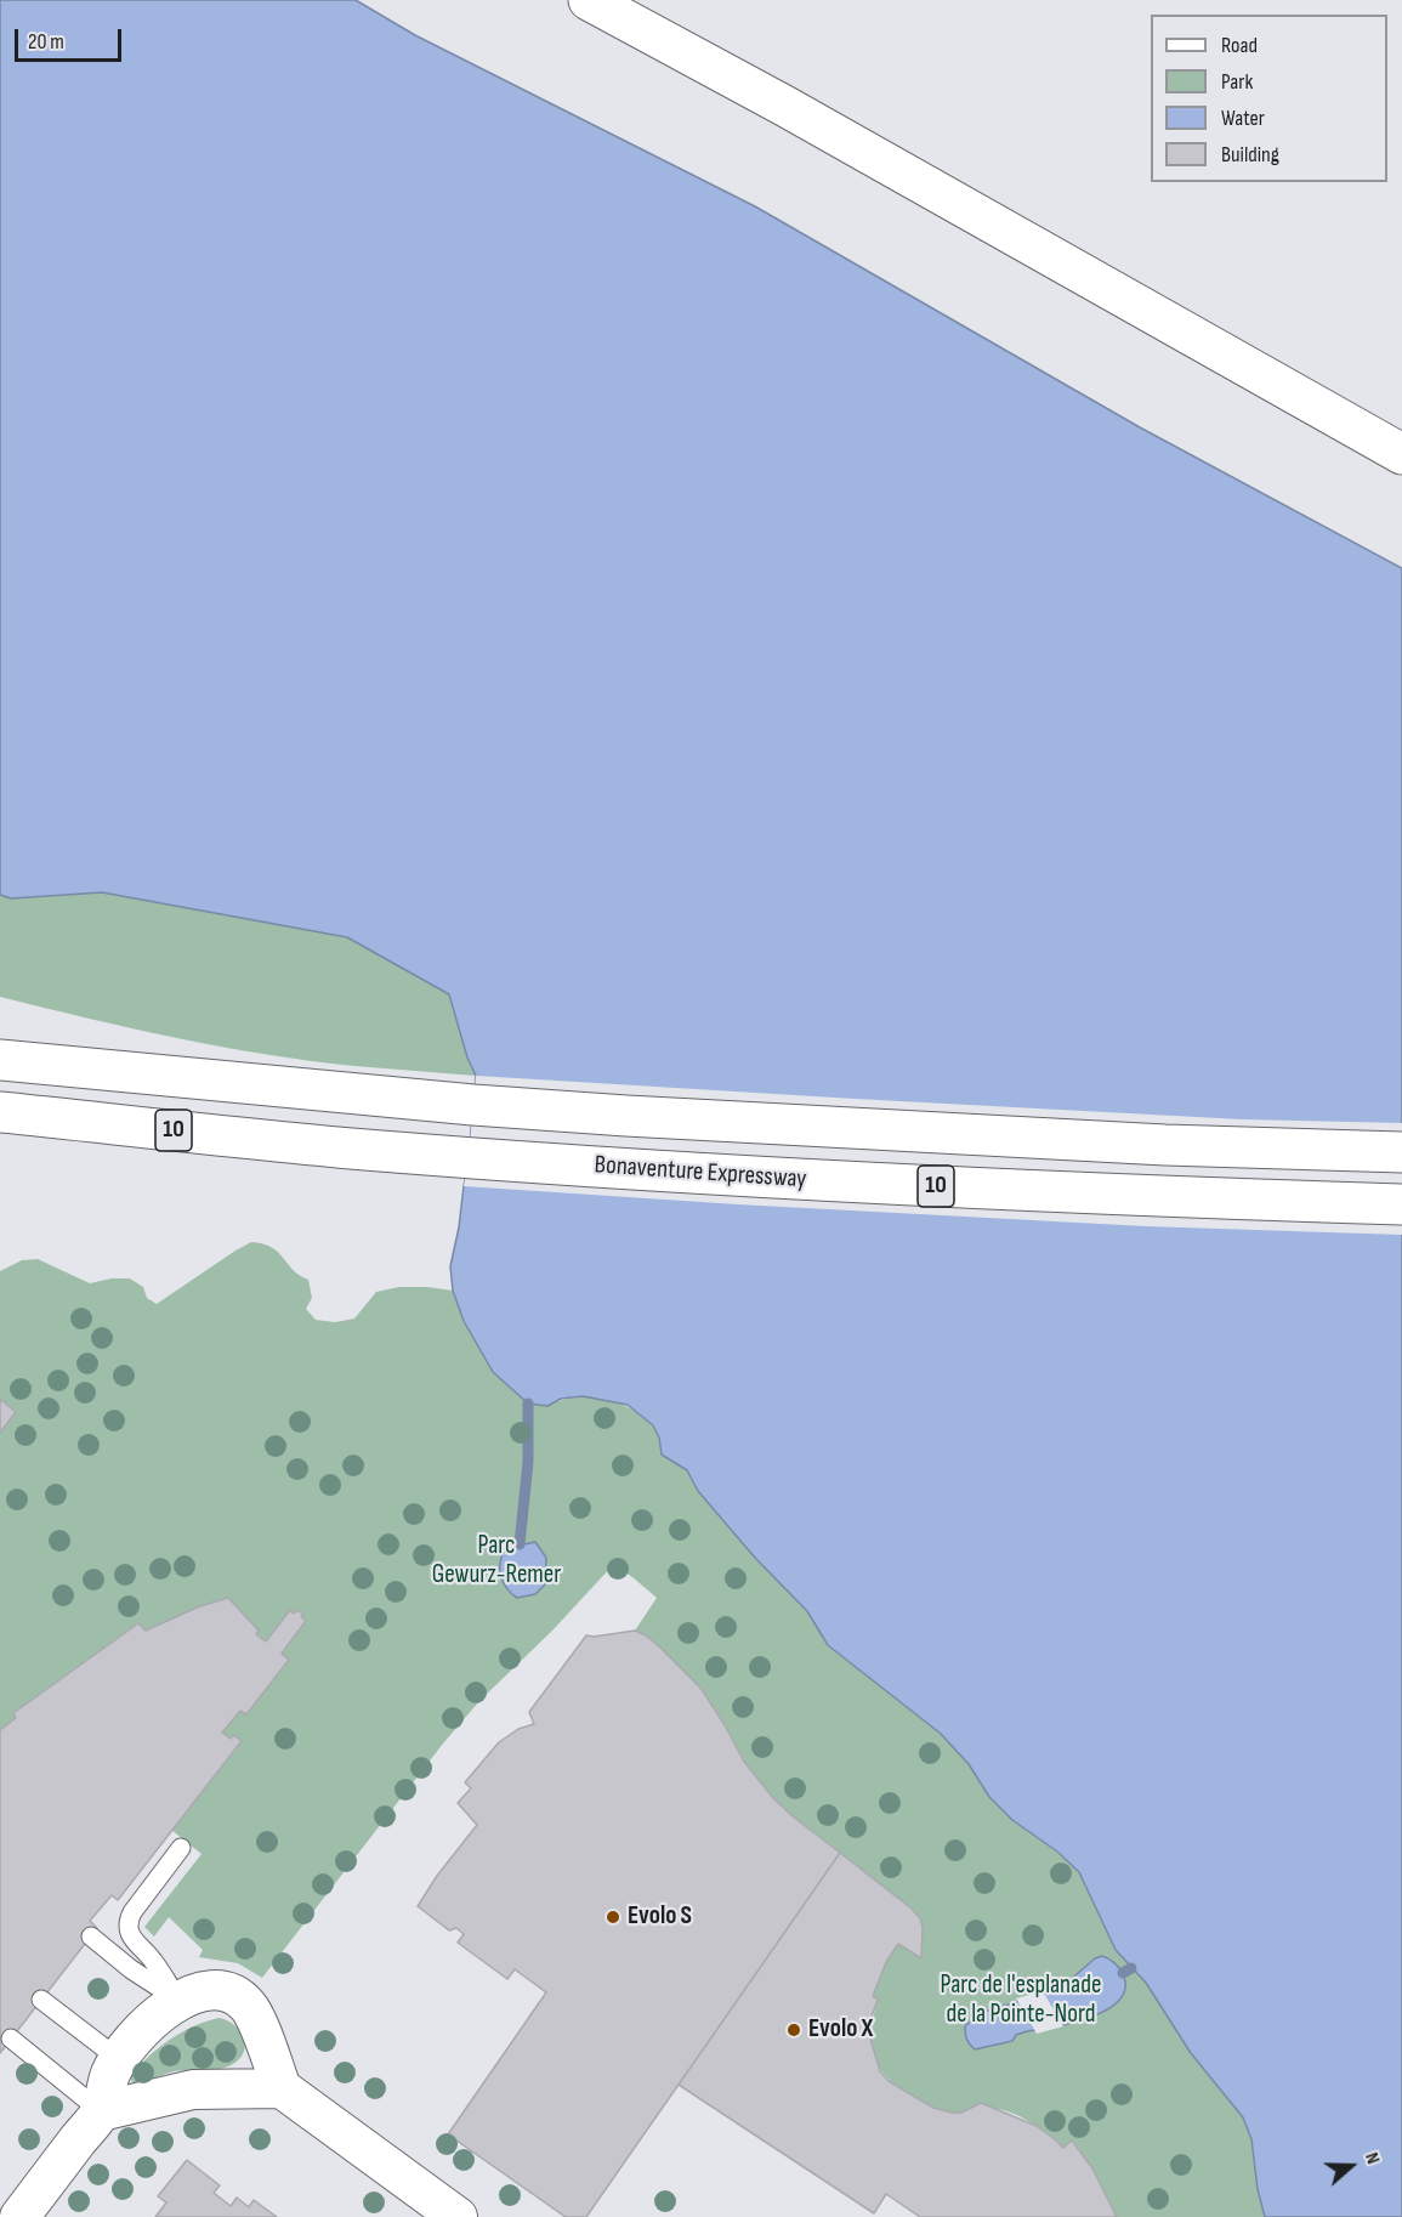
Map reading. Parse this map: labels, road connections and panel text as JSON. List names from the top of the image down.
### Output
{
  "streets": {
    "highway": ["10", "Bonaventure Expressway"]
  },
  "parks": ["Parc Gewurz-Remer", "Parc de l'esplanade de la Pointe-Nord"],
  "places": ["Evolo S", "Evolo X"],
  "legend": [
    "Road",
    "Park",
    "Water",
    "Building"
  ],
  "scale_bar": "20 m",
  "north": "right"
}
